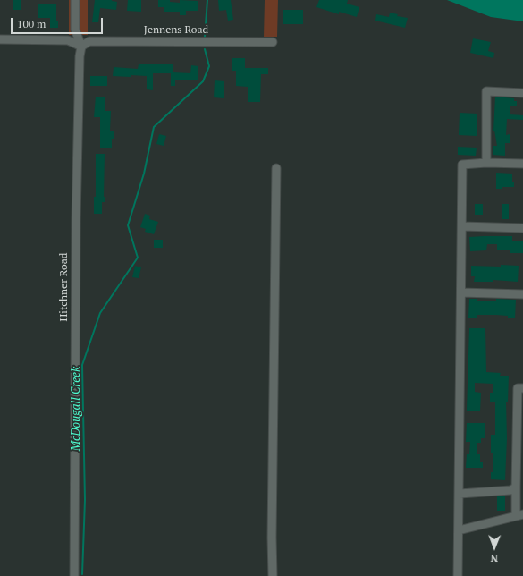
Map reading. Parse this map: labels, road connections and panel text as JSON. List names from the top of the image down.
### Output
{
  "streets": {
    "street": ["Jennens Road", "Hitchner Road"]
  },
  "crossings": [
    ["Jennens Road", "Hitchner Road"]
  ],
  "water": ["McDougall Creek"],
  "scale_bar": "100 m",
  "north": "bottom"
}
